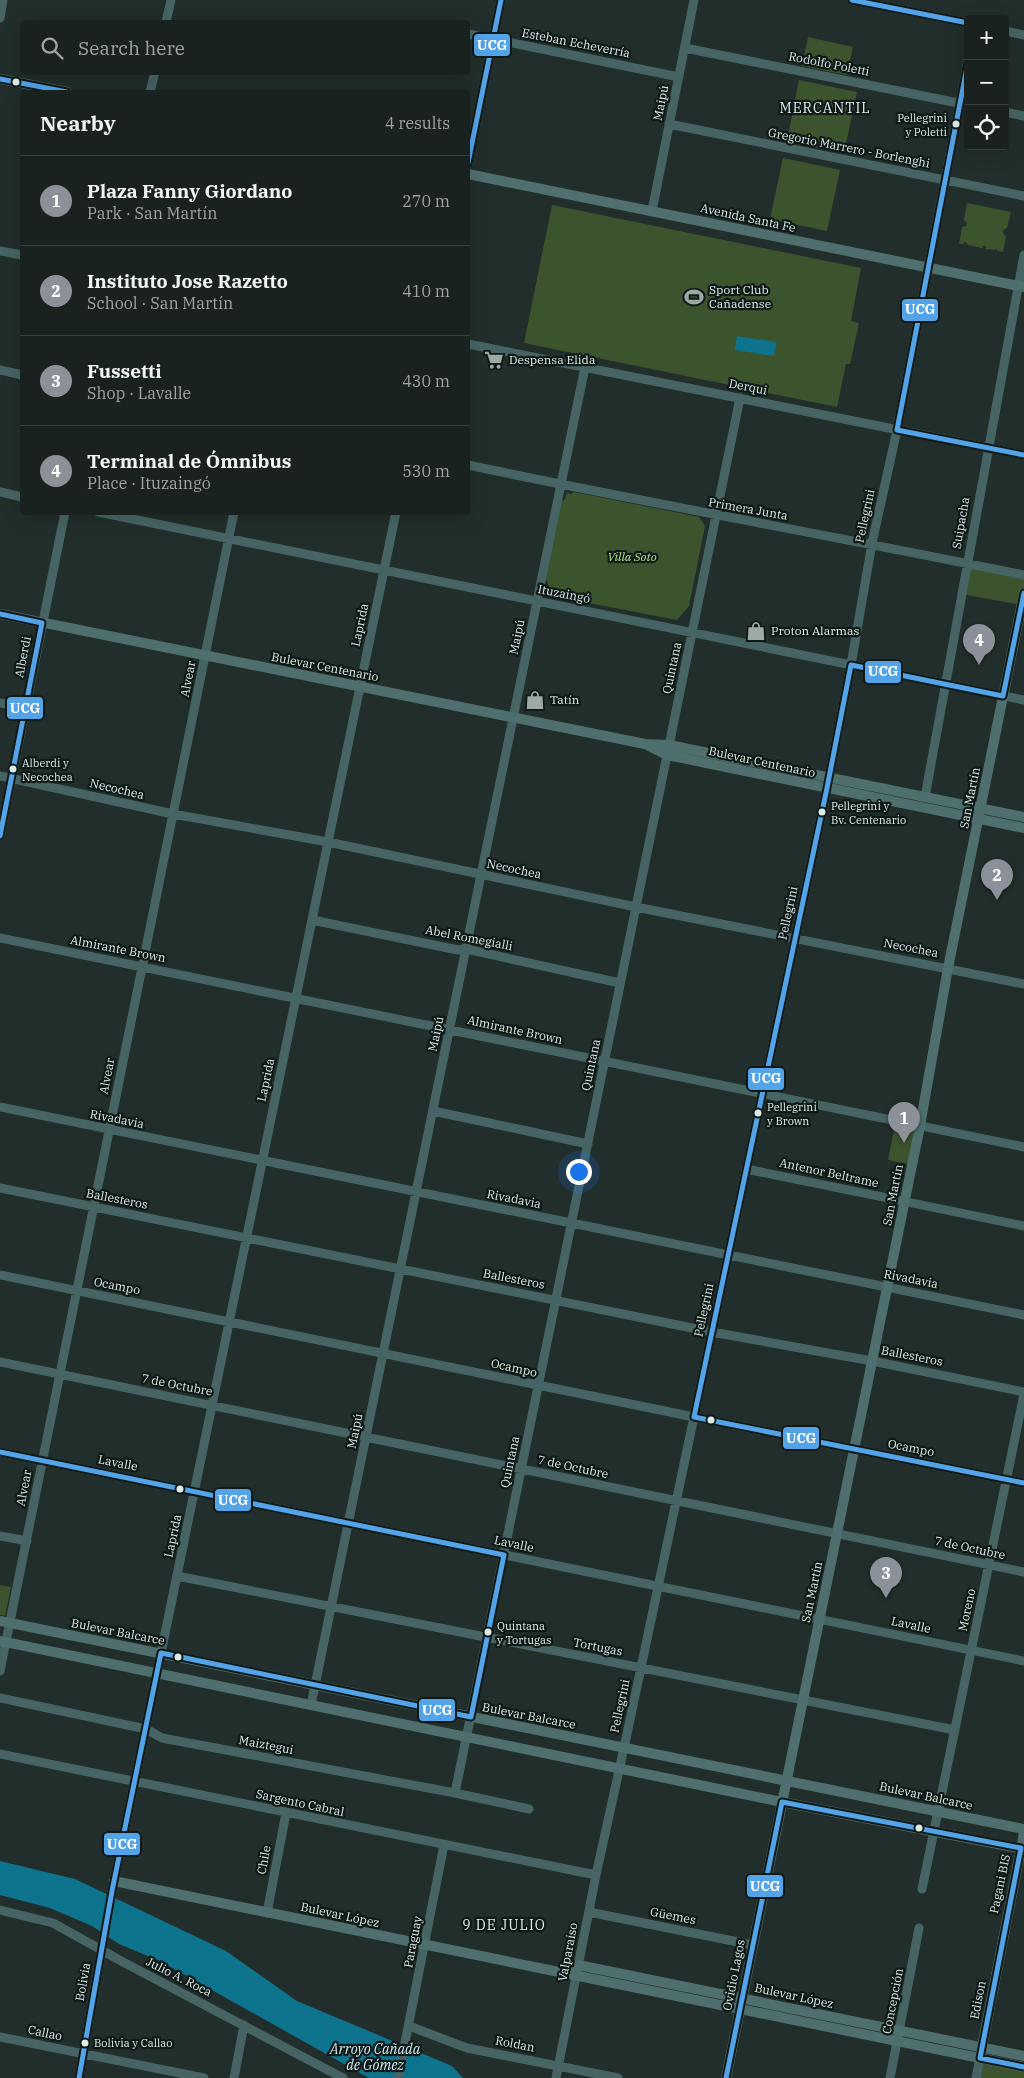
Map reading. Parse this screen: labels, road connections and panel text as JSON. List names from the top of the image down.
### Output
{
  "streets": {
    "main road": [
      "Avenida Santa Fe",
      "Bulevar Centenario",
      "San Martín",
      "Bulevar Balcarce",
      "Pagani BIS",
      "Bulevar López",
      "Ovidio Lagos",
      "Edison"
    ],
    "street": [
      "Esteban Echeverría",
      "Rodolfo Poletti",
      "Maipú",
      "Gregorio Marrero - Borlenghi",
      "Derqui",
      "Primera Junta",
      "Pellegrini",
      "Suipacha",
      "Ituzaingó",
      "Laprida",
      "Alberdi",
      "Quintana",
      "Alvear",
      "Necochea",
      "Abel Romegialli",
      "Almirante Brown",
      "Rivadavia",
      "Antenor Beltrame",
      "Ballesteros",
      "Ocampo",
      "7 de Octubre",
      "Lavalle",
      "Moreno",
      "Tortugas",
      "Maiztegui",
      "Sargento Cabral",
      "Chile",
      "Güemes",
      "Paraguay",
      "Valparaiso",
      "Julio A. Roca",
      "Bolivia",
      "Concepción",
      "Callao",
      "Roldan"
    ]
  },
  "crossings": [
    ["Esteban Echeverría", "Maipú"],
    ["Rodolfo Poletti", "Maipú"],
    ["Rodolfo Poletti", "Pellegrini"],
    ["Maipú", "Gregorio Marrero - Borlenghi"],
    ["Maipú", "Avenida Santa Fe"],
    ["Maipú", "Derqui"],
    ["Maipú", "Primera Junta"],
    ["Maipú", "Ituzaingó"],
    ["Maipú", "Bulevar Centenario"],
    ["Maipú", "Necochea"],
    ["Maipú", "Abel Romegialli"],
    ["Maipú", "Almirante Brown"],
    ["Maipú", "Rivadavia"],
    ["Maipú", "Ballesteros"],
    ["Maipú", "Ocampo"],
    ["Maipú", "7 de Octubre"],
    ["Maipú", "Lavalle"],
    ["Maipú", "Bulevar Balcarce"],
    ["Maipú", "Tortugas"],
    ["Gregorio Marrero - Borlenghi", "Pellegrini"],
    ["Avenida Santa Fe", "Pellegrini"],
    ["Avenida Santa Fe", "Suipacha"],
    ["Derqui", "Pellegrini"],
    ["Derqui", "Suipacha"],
    ["Derqui", "Quintana"],
    ["Primera Junta", "Pellegrini"],
    ["Primera Junta", "Suipacha"],
    ["Primera Junta", "Quintana"],
    ["Pellegrini", "Ituzaingó"],
    ["Pellegrini", "Bulevar Centenario"],
    ["Pellegrini", "Necochea"],
    ["Pellegrini", "Almirante Brown"],
    ["Pellegrini", "Rivadavia"],
    ["Pellegrini", "Antenor Beltrame"],
    ["Pellegrini", "Ballesteros"],
    ["Pellegrini", "Ocampo"],
    ["Pellegrini", "7 de Octubre"],
    ["Pellegrini", "Lavalle"],
    ["Pellegrini", "Bulevar Balcarce"],
    ["Pellegrini", "Tortugas"],
    ["Pellegrini", "Valparaiso"],
    ["Suipacha", "Ituzaingó"],
    ["Suipacha", "Bulevar Centenario"],
    ["Ituzaingó", "Laprida"],
    ["Ituzaingó", "Quintana"],
    ["Ituzaingó", "Alvear"],
    ["Ituzaingó", "San Martín"],
    ["Laprida", "Bulevar Centenario"],
    ["Laprida", "Necochea"],
    ["Laprida", "Abel Romegialli"],
    ["Laprida", "Almirante Brown"],
    ["Laprida", "Rivadavia"],
    ["Laprida", "Ballesteros"],
    ["Laprida", "Ocampo"],
    ["Laprida", "7 de Octubre"],
    ["Laprida", "Lavalle"],
    ["Laprida", "Bulevar Balcarce"],
    ["Laprida", "Tortugas"],
    ["Laprida", "Maiztegui"],
    ["Alberdi", "Bulevar Centenario"],
    ["Alberdi", "Necochea"],
    ["Bulevar Centenario", "Quintana"],
    ["Bulevar Centenario", "Alvear"],
    ["Bulevar Centenario", "San Martín"],
    ["Quintana", "Necochea"],
    ["Quintana", "Abel Romegialli"],
    ["Quintana", "Almirante Brown"],
    ["Quintana", "Rivadavia"],
    ["Quintana", "Ballesteros"],
    ["Quintana", "Ocampo"],
    ["Quintana", "7 de Octubre"],
    ["Quintana", "Lavalle"],
    ["Quintana", "Bulevar Balcarce"],
    ["Quintana", "Tortugas"],
    ["Quintana", "Maiztegui"],
    ["Alvear", "Necochea"],
    ["Alvear", "Almirante Brown"],
    ["Alvear", "Rivadavia"],
    ["Alvear", "Ballesteros"],
    ["Alvear", "Ocampo"],
    ["Alvear", "7 de Octubre"],
    ["Alvear", "Lavalle"],
    ["Alvear", "Bulevar Balcarce"],
    ["Necochea", "San Martín"],
    ["San Martín", "Almirante Brown"],
    ["San Martín", "Rivadavia"],
    ["San Martín", "Antenor Beltrame"],
    ["San Martín", "Ballesteros"],
    ["San Martín", "Ocampo"],
    ["San Martín", "7 de Octubre"],
    ["San Martín", "Lavalle"],
    ["San Martín", "Bulevar Balcarce"],
    ["San Martín", "Tortugas"],
    ["San Martín", "Ovidio Lagos"],
    ["Ballesteros", "Moreno"],
    ["Ocampo", "Moreno"],
    ["7 de Octubre", "Moreno"],
    ["Lavalle", "Moreno"],
    ["Moreno", "Bulevar Balcarce"],
    ["Moreno", "Tortugas"],
    ["Bulevar Balcarce", "Pagani BIS"],
    ["Sargento Cabral", "Chile"],
    ["Sargento Cabral", "Paraguay"],
    ["Sargento Cabral", "Valparaiso"],
    ["Chile", "Bulevar López"],
    ["Pagani BIS", "Edison"],
    ["Bulevar López", "Paraguay"],
    ["Bulevar López", "Valparaiso"],
    ["Bulevar López", "Ovidio Lagos"],
    ["Bulevar López", "Bolivia"],
    ["Bulevar López", "Edison"],
    ["Bulevar López", "Concepción"],
    ["Güemes", "Valparaiso"],
    ["Güemes", "Ovidio Lagos"],
    ["Paraguay", "Roldan"],
    ["Valparaiso", "Roldan"],
    ["Julio A. Roca", "Bolivia"],
    ["Bolivia", "Callao"]
  ],
  "districts": ["MERCANTIL", "9 DE JULIO"],
  "water": ["Arroyo Cañada de Gómez"],
  "parks": ["Villa Soto"],
  "places": {
    "other": [
      "Pellegrini y Poletti",
      "Alberdi y Necochea",
      "Pellegrini y Bv. Centenario",
      "Pellegrini y Brown",
      "Quintana y Tortugas",
      "Bolivia y Callao"
    ],
    "sports": ["Sport Club Cañadense"],
    "supermarket": ["Despensa Elida"],
    "shop": ["Proton Alarmas", "Tatín"]
  },
  "lines": ["transit line UCG"],
  "page": {
    "map_buttons": ["+", "−"],
    "search": "Search here",
    "heading": ["Nearby", "4 results"],
    "list": [
      {
        "mark": "1",
        "name": "Plaza Fanny Giordano",
        "note": "Park · San Martín",
        "value": "270 m"
      },
      {
        "mark": "2",
        "name": "Instituto Jose Razetto",
        "note": "School · San Martín",
        "value": "410 m"
      },
      {
        "mark": "3",
        "name": "Fussetti",
        "note": "Shop · Lavalle",
        "value": "430 m"
      },
      {
        "mark": "4",
        "name": "Terminal de Ómnibus",
        "note": "Place · Ituzaingó",
        "value": "530 m"
      }
    ],
    "pins": [
      "4",
      "2",
      "1",
      "3"
    ]
  }
}
